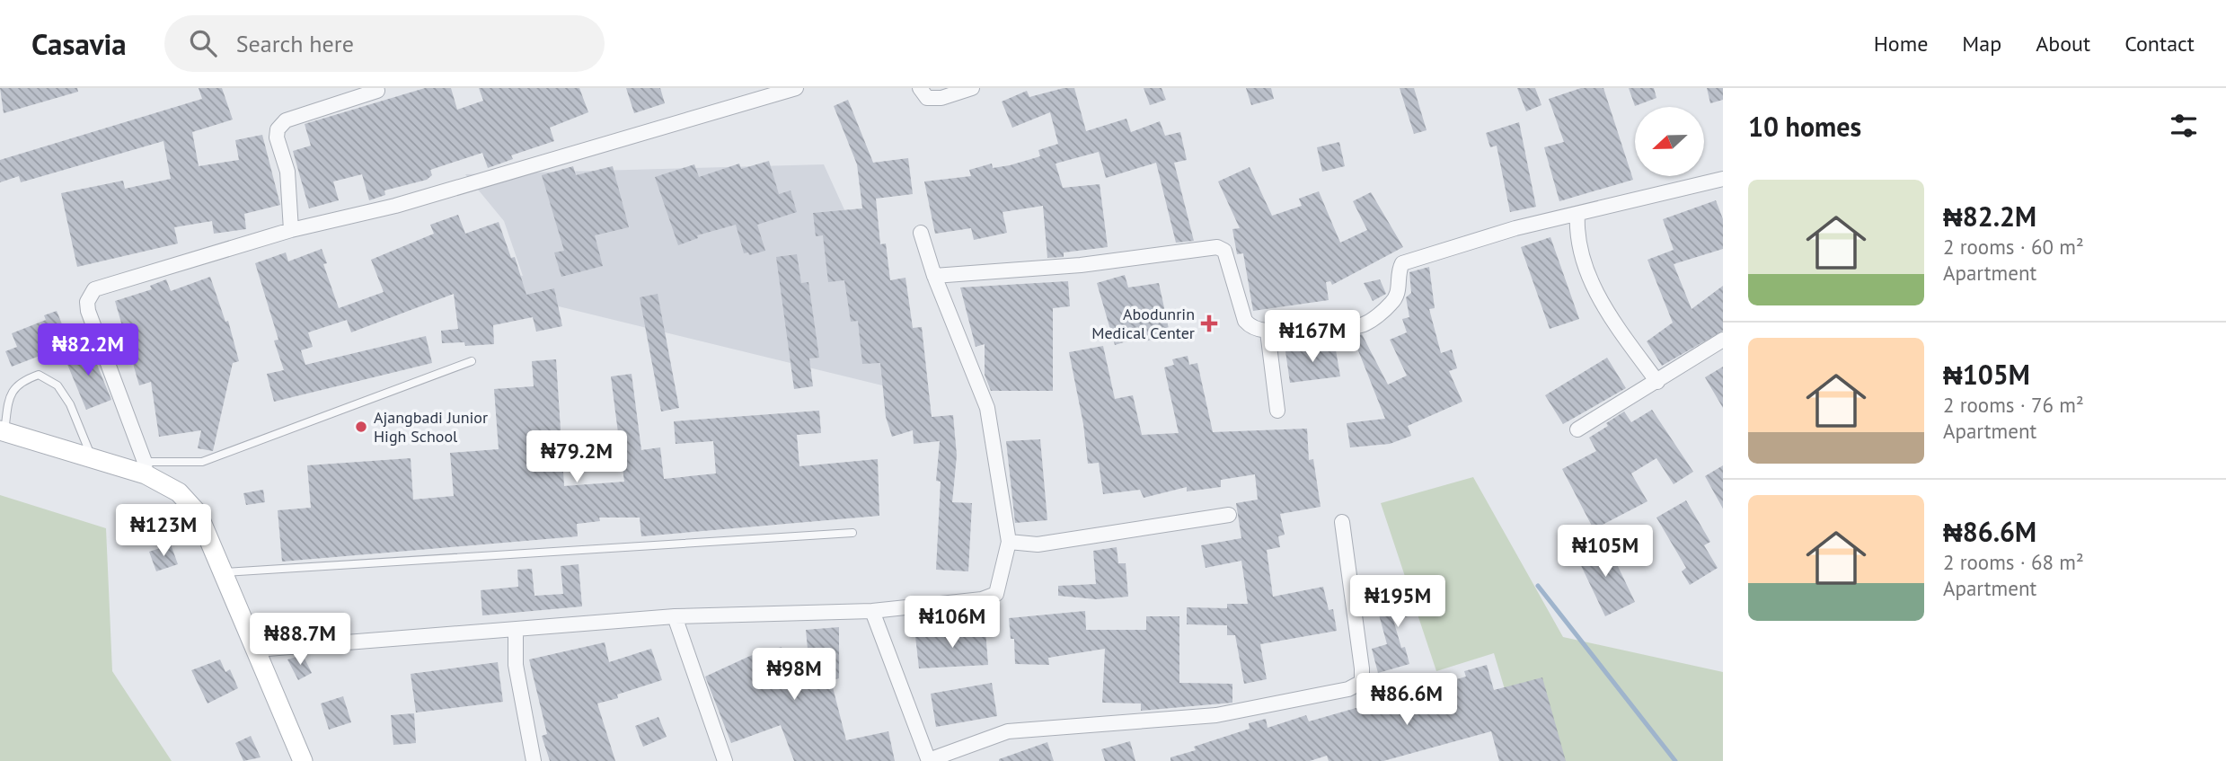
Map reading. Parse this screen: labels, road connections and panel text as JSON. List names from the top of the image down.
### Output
{
  "places": {
    "health": ["Abodunrin Medical Center"],
    "other": ["Ajangbadi Junior High School"]
  },
  "north": "left",
  "page": {
    "header": "Casavia",
    "search": "Search here",
    "nav": [
      "Home",
      "Map",
      "About",
      "Contact"
    ],
    "heading": "10 homes",
    "list": [
      {
        "name": "₦82.2M",
        "note": "2 rooms · 60 m² · Apartment"
      },
      {
        "name": "₦105M",
        "note": "2 rooms · 76 m² · Apartment"
      },
      {
        "name": "₦86.6M",
        "note": "2 rooms · 68 m² · Apartment"
      }
    ],
    "price": [
      "₦167M",
      "₦82.2M",
      "₦79.2M",
      "₦123M",
      "₦105M",
      "₦195M",
      "₦106M",
      "₦88.7M",
      "₦98M",
      "₦86.6M"
    ]
  }
}
